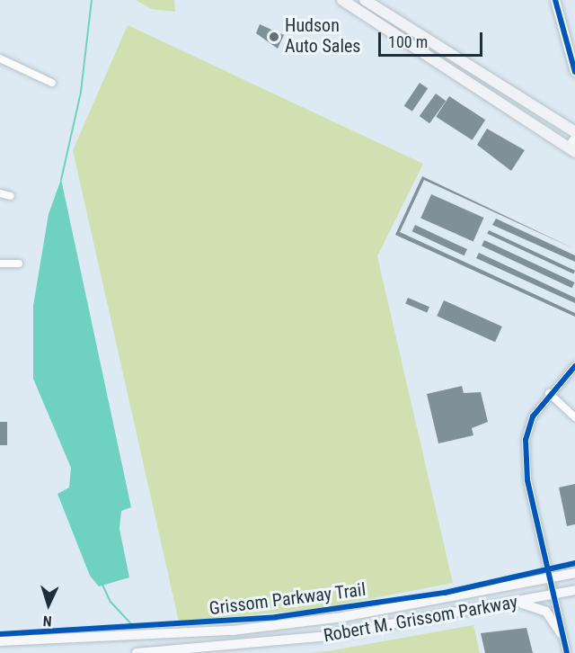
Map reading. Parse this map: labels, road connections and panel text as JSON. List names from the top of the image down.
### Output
{
  "streets": {
    "main road": ["Robert M. Grissom Parkway"],
    "cycle path": ["Grissom Parkway Trail"]
  },
  "places": ["Hudson Auto Sales"],
  "scale_bar": "100 m",
  "north": "bottom"
}
